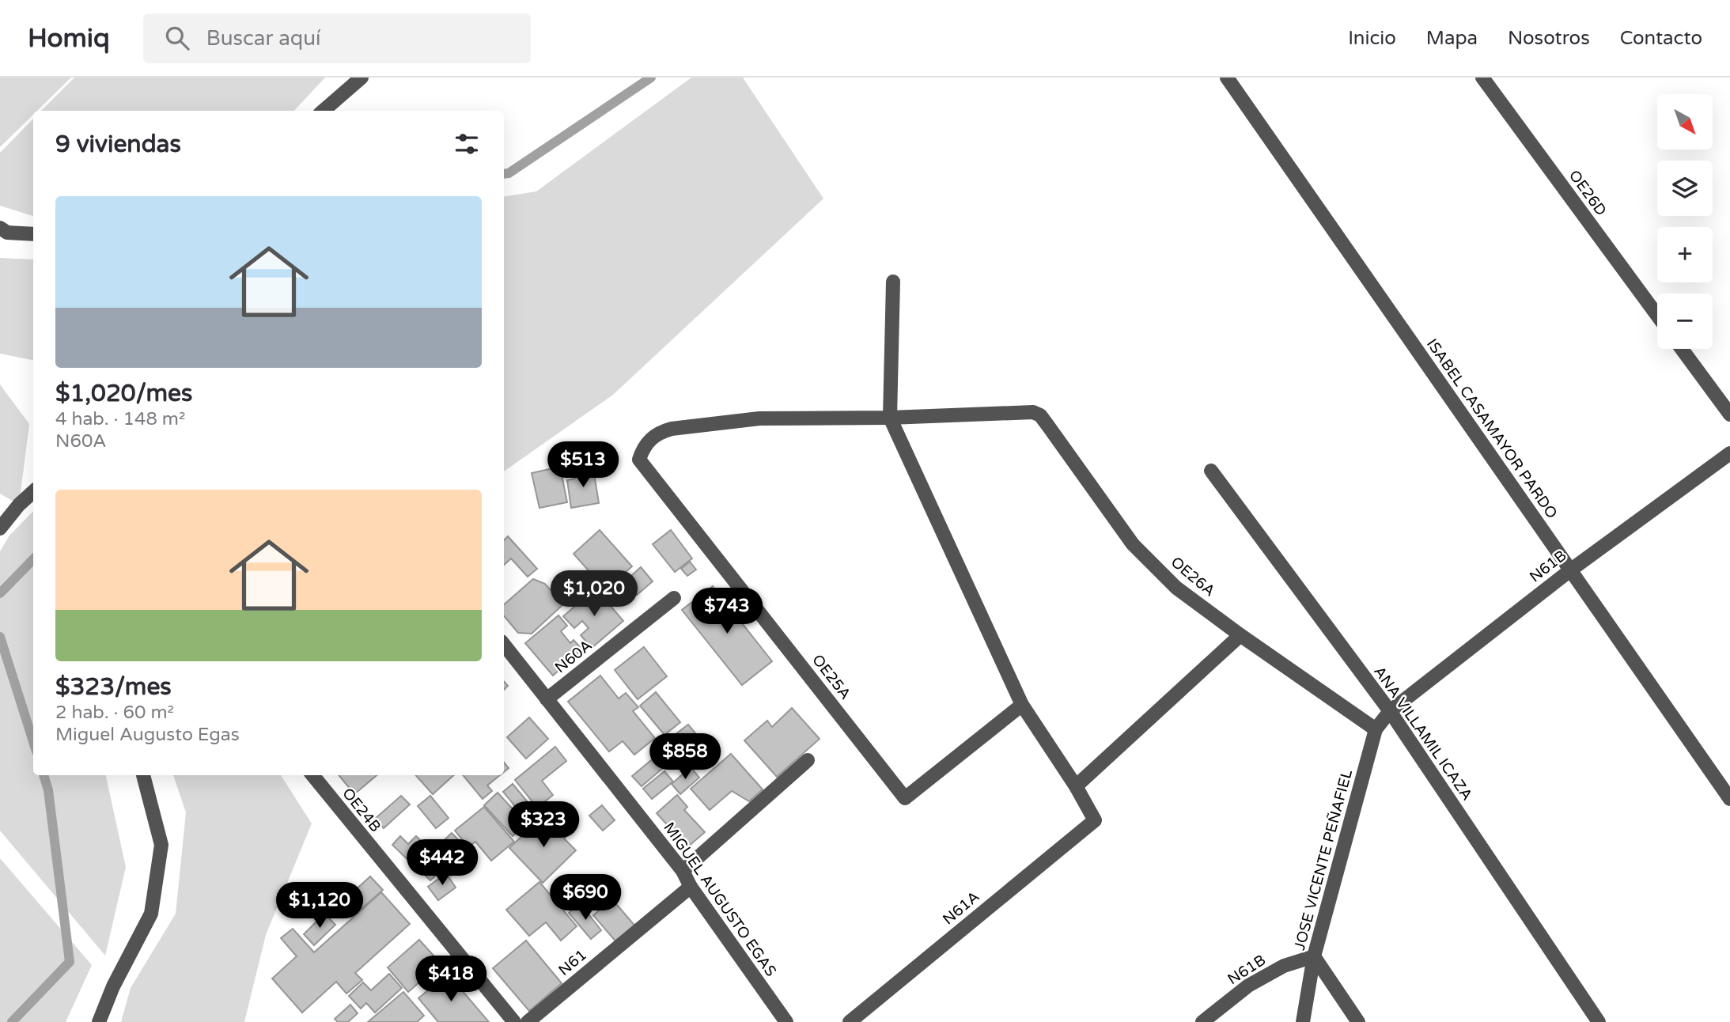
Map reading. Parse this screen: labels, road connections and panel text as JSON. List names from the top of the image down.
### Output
{
  "streets": {
    "street": [
      "OE26D",
      "ISABEL CASAMAYOR PARDO",
      "N61B",
      "OE26A",
      "N60A",
      "OE25A",
      "ANA VILLAMIL ICAZA",
      "OE24B",
      "JOSE VICENTE PEÑAFIEL",
      "MIGUEL AUGUSTO EGAS",
      "N61A",
      "N61"
    ]
  },
  "crossings": [
    ["ISABEL CASAMAYOR PARDO", "N61B"],
    ["N61B", "ANA VILLAMIL ICAZA"],
    ["N61B", "JOSE VICENTE PEÑAFIEL"],
    ["OE26A", "OE25A"],
    ["OE26A", "JOSE VICENTE PEÑAFIEL"],
    ["N60A", "MIGUEL AUGUSTO EGAS"],
    ["ANA VILLAMIL ICAZA", "JOSE VICENTE PEÑAFIEL"],
    ["MIGUEL AUGUSTO EGAS", "N61"]
  ],
  "north": "bottom right",
  "page": {
    "header": "Homiq",
    "search": "Buscar aquí",
    "nav": [
      "Inicio",
      "Mapa",
      "Nosotros",
      "Contacto"
    ],
    "map_buttons": ["+", "−"],
    "heading": "9 viviendas",
    "list": [
      {
        "name": "$1,020/mes",
        "note": "4 hab. · 148 m² · N60A"
      },
      {
        "name": "$323/mes",
        "note": "2 hab. · 60 m² · Miguel Augusto Egas"
      }
    ],
    "price": [
      "$513",
      "$1,020",
      "$743",
      "$858",
      "$323",
      "$442",
      "$690",
      "$1,120",
      "$418"
    ]
  }
}
